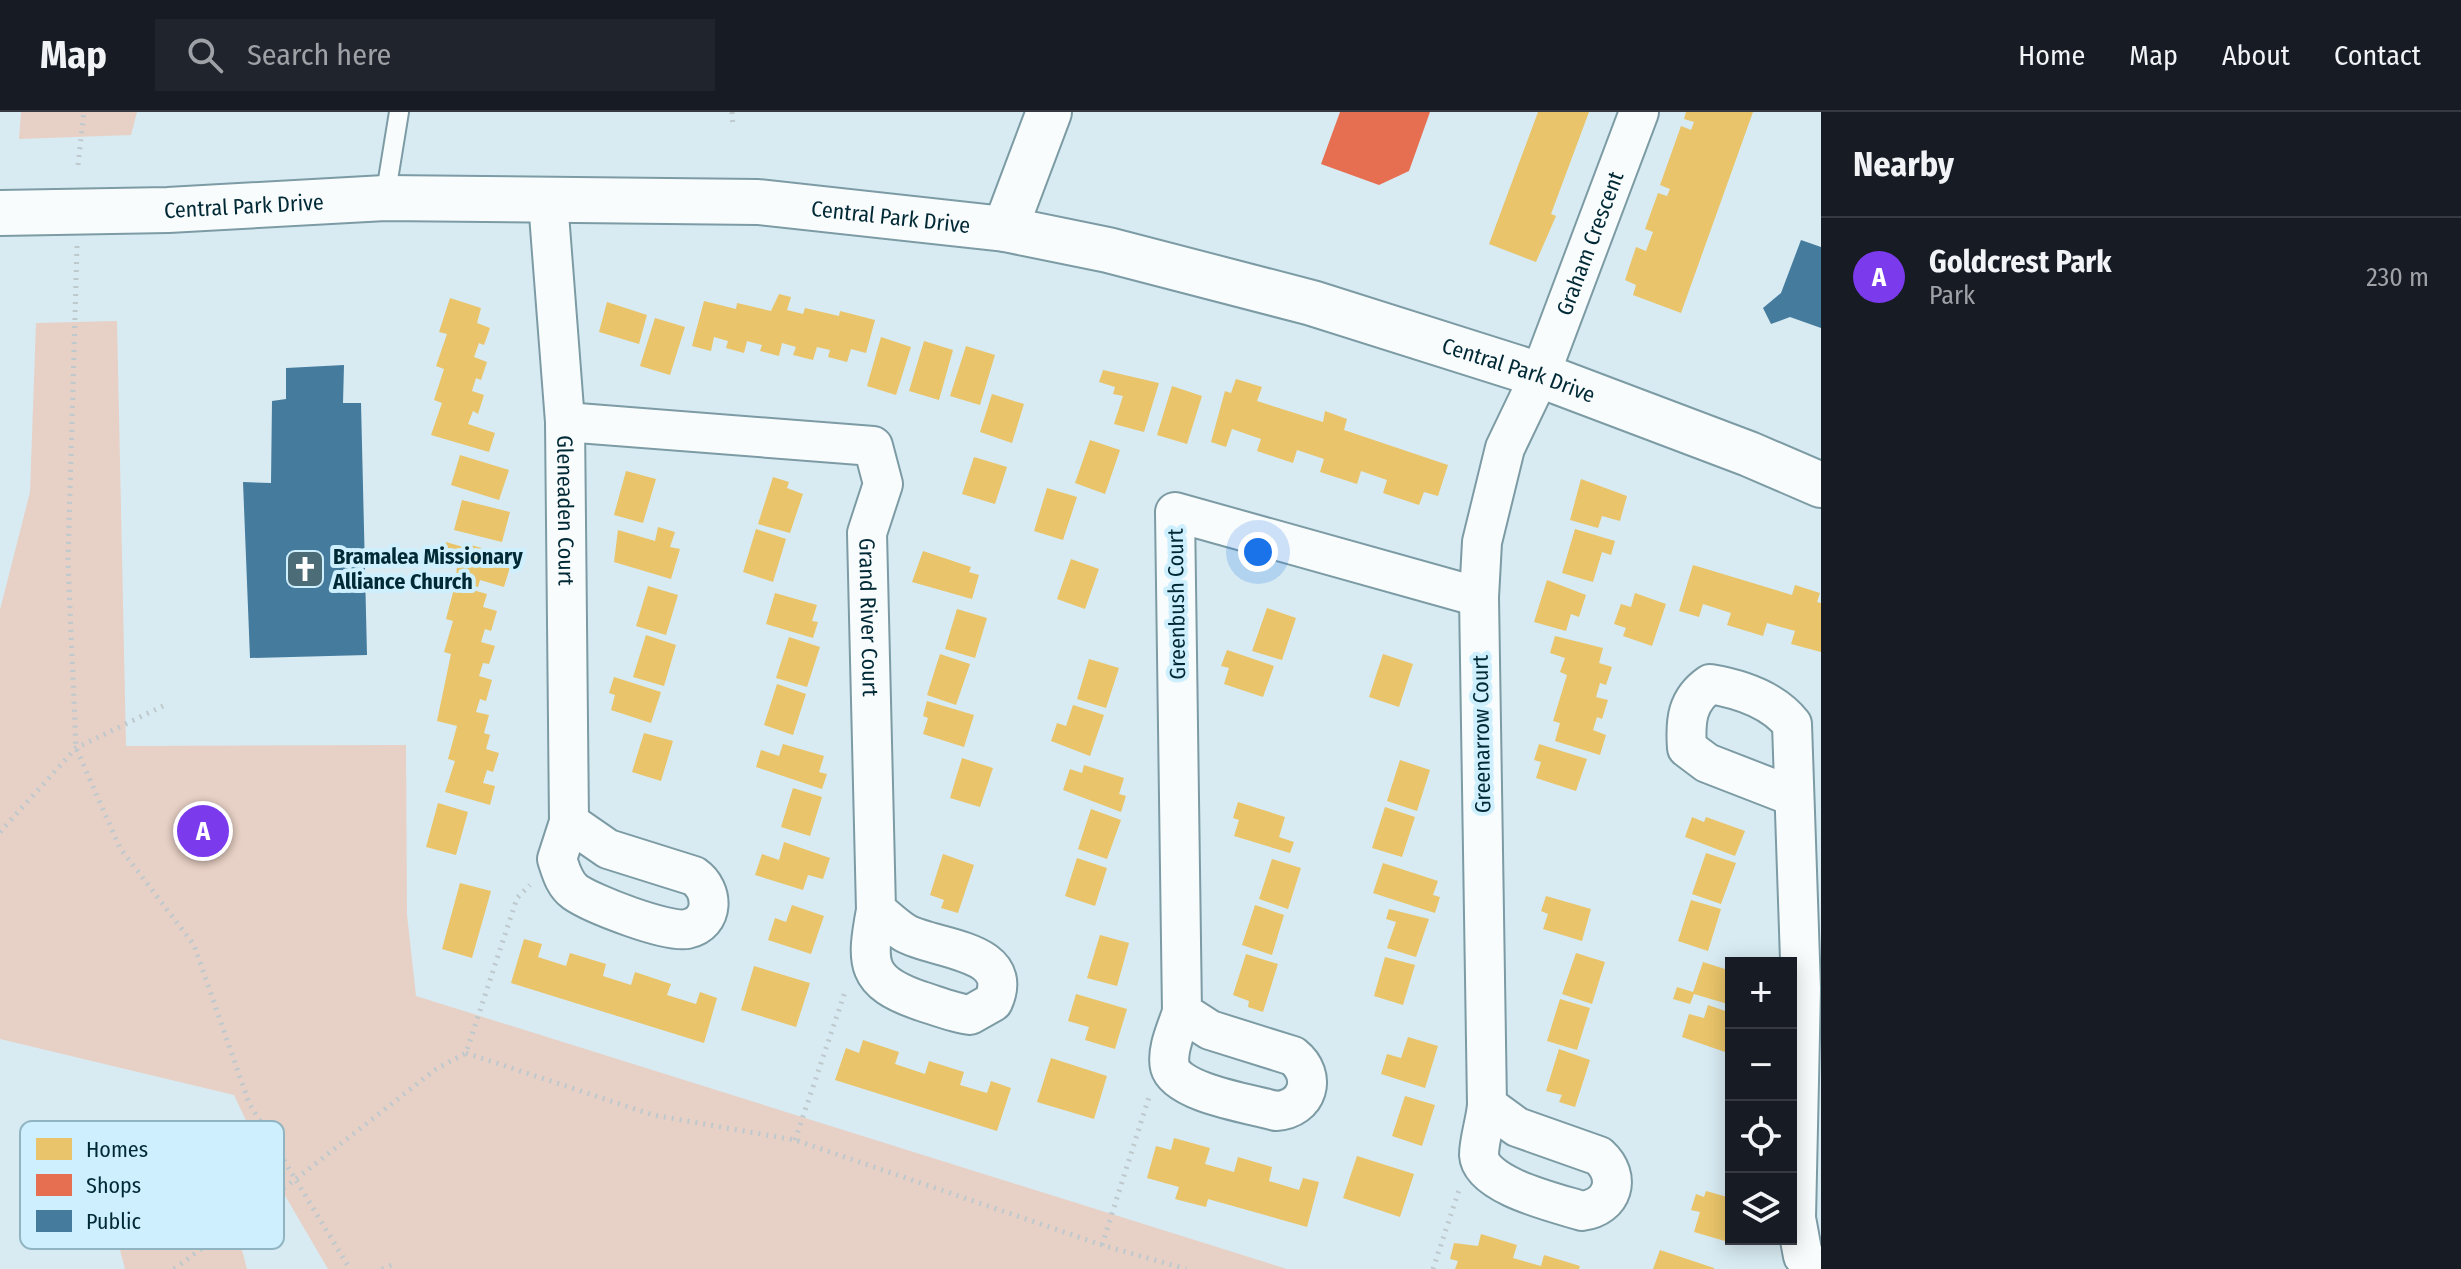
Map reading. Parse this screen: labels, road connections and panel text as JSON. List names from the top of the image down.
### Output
{
  "streets": {
    "street": [
      "Central Park Drive",
      "Graham Crescent",
      "Gleneaden Court",
      "Greenbush Court",
      "Grand River Court",
      "Greenarrow Court"
    ]
  },
  "crossings": [
    ["Central Park Drive", "Graham Crescent"],
    ["Central Park Drive", "Gleneaden Court"],
    ["Central Park Drive", "Greenarrow Court"],
    ["Graham Crescent", "Greenarrow Court"],
    ["Gleneaden Court", "Grand River Court"],
    ["Greenbush Court", "Greenarrow Court"]
  ],
  "places": {
    "church": ["Bramalea Missionary Alliance Church"]
  },
  "legend": ["Homes", "Shops", "Public"],
  "page": {
    "header": "Map",
    "search": "Search here",
    "nav": [
      "Home",
      "Map",
      "About",
      "Contact"
    ],
    "heading": "Nearby",
    "list": [
      {
        "mark": "A",
        "name": "Goldcrest Park",
        "note": "Park",
        "value": "230 m"
      }
    ],
    "pins": "A",
    "map_buttons": ["+", "−"]
  }
}
